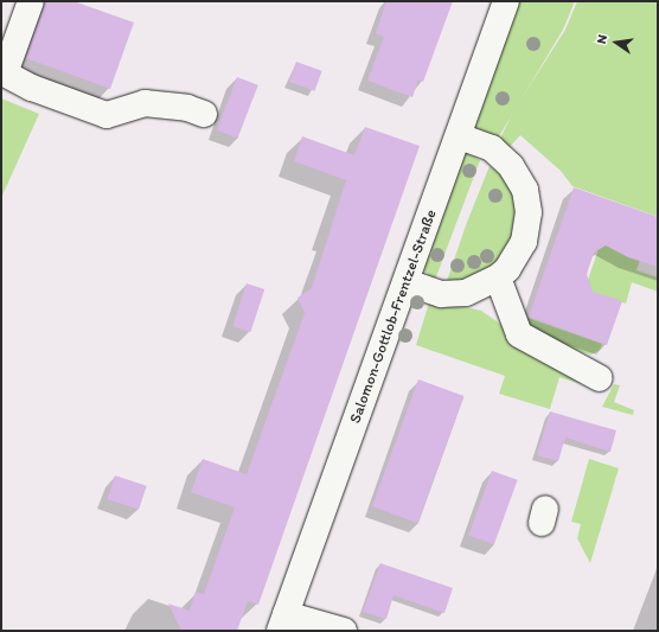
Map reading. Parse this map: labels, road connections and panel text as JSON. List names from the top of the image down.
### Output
{
  "streets": {
    "street": ["Salomon-Gottlob-Frentzel-Straße"]
  },
  "north": "left"
}
